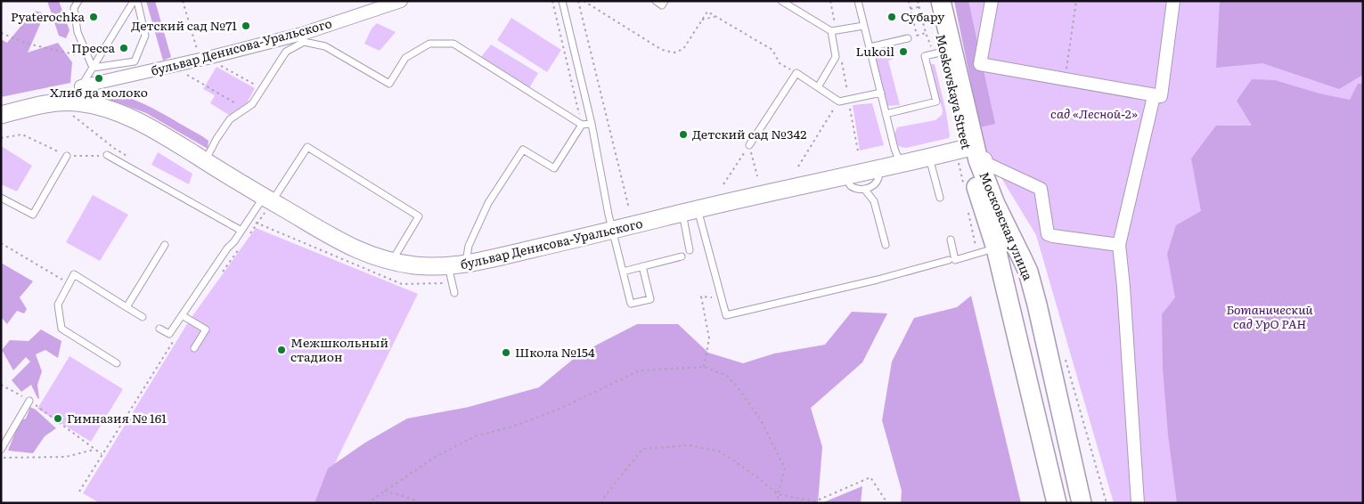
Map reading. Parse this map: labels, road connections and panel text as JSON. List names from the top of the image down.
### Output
{
  "streets": {
    "main road": ["Moskovskaya Street", "Московская улица"],
    "street": ["бульвар Денисова-Уральского"]
  },
  "crossings": [
    ["бульвар Денисова-Уральского", "Moskovskaya Street"],
    ["бульвар Денисова-Уральского", "Московская улица"],
    ["Moskovskaya Street", "Московская улица"]
  ],
  "parks": ["сад «Лесной-2»", "Ботанический сад УрО РАН"],
  "places": [
    "Pyaterochka",
    "Субару",
    "Детский сад №71",
    "Пресса",
    "Lukoil",
    "Хлиб да молоко",
    "Детский сад №342",
    "Межшкольный стадион",
    "Школа №154",
    "Гимназия № 161"
  ]
}
